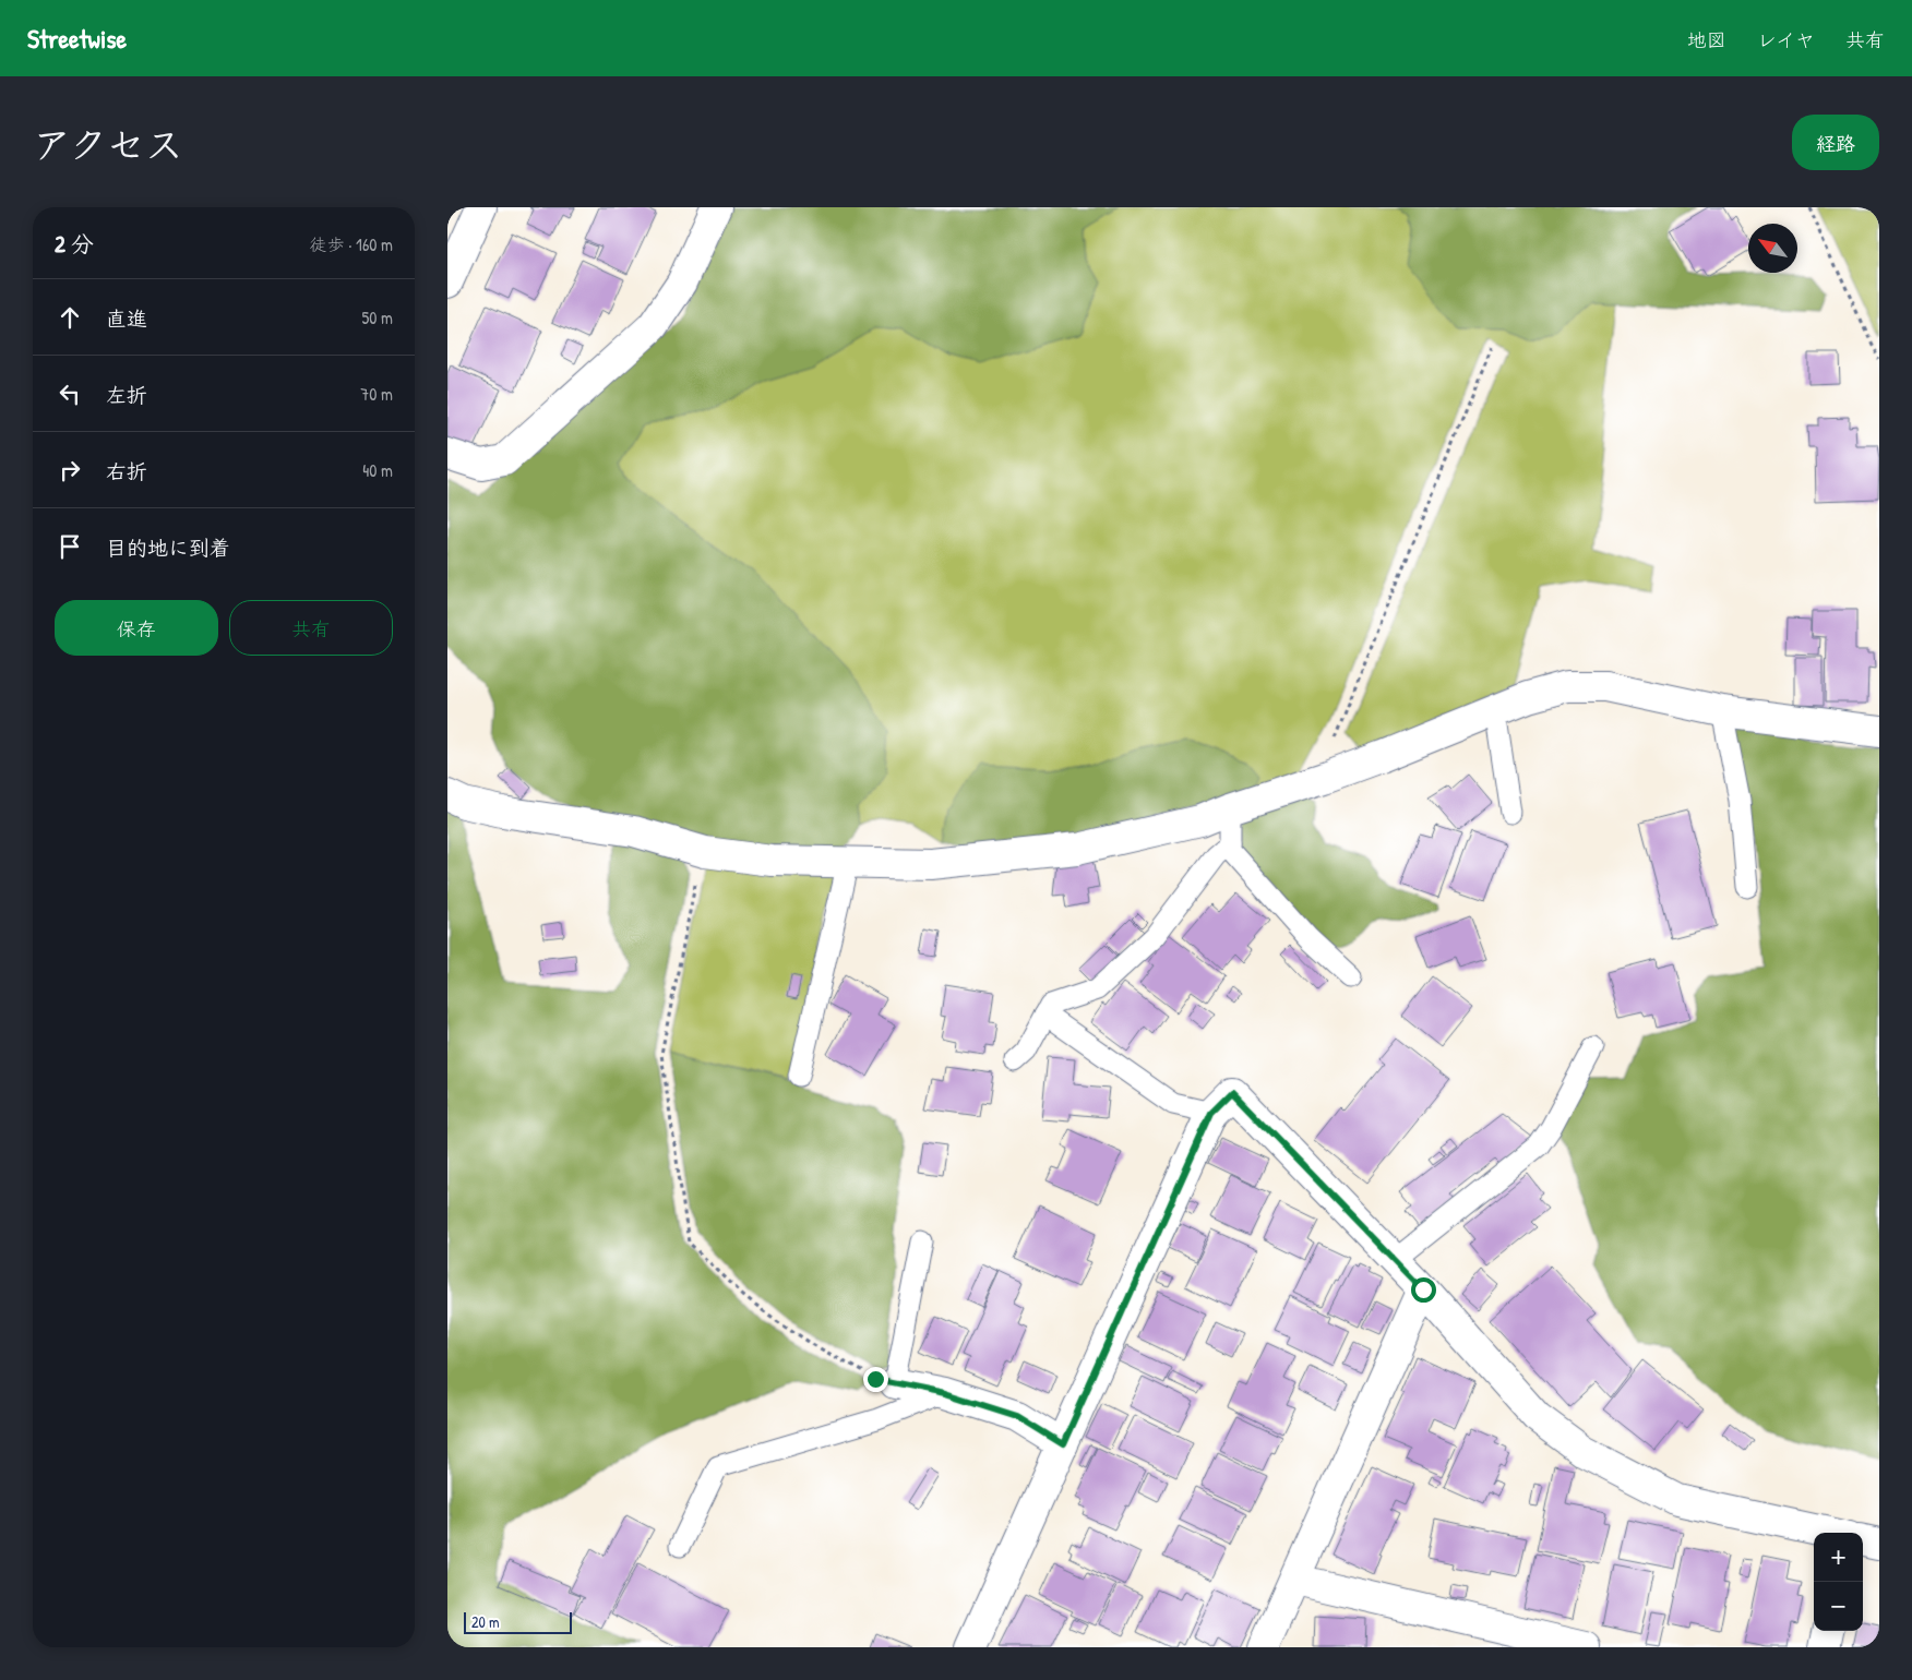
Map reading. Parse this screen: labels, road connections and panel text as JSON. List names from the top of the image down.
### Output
{
  "scale_bar": "20 m",
  "north": "top left",
  "page": {
    "header": "Streetwise",
    "nav": ["地図", "レイヤ", "共有"],
    "title": "アクセス",
    "buttons": [
      "経路",
      ["保存", "共有"]
    ],
    "heading": ["2 分", "徒歩 · 160 m"],
    "list": [
      ["直進", "50 m"],
      ["左折", "70 m"],
      ["右折", "40 m"],
      "目的地に到着"
    ],
    "map_buttons": ["+", "−"],
    "scale": "20 m"
  }
}
